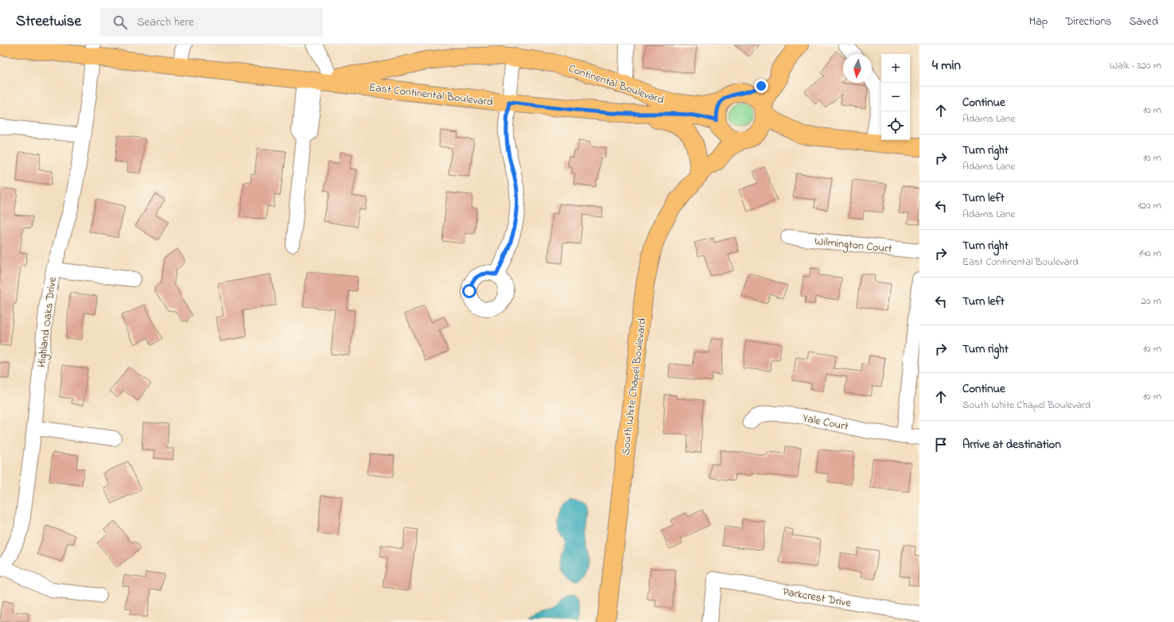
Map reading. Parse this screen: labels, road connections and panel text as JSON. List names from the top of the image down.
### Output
{
  "streets": {
    "main road": ["Continental Boulevard", "East Continental Boulevard", "South White Chapel Boulevard"],
    "street": [
      "Wilmington Court",
      "Highland Oaks Drive",
      "Yale Court",
      "Parkcrest Drive"
    ]
  },
  "crossings": [
    ["Continental Boulevard", "East Continental Boulevard"],
    ["Continental Boulevard", "South White Chapel Boulevard"],
    ["East Continental Boulevard", "Highland Oaks Drive"],
    ["East Continental Boulevard", "South White Chapel Boulevard"]
  ],
  "north": "bottom",
  "page": {
    "header": "Streetwise",
    "search": "Search here",
    "nav": ["Map", "Directions", "Saved"],
    "heading": ["4 min", "Walk · 320 m"],
    "map_buttons": ["+", "−"],
    "list": [
      ["Continue", "Adams Lane", "10 m"],
      ["Turn right", "Adams Lane", "10 m"],
      ["Turn left", "Adams Lane", "120 m"],
      ["Turn right", "East Continental Boulevard", "140 m"],
      ["Turn left", "20 m"],
      ["Turn right", "10 m"],
      ["Continue", "South White Chapel Boulevard", "10 m"],
      "Arrive at destination"
    ]
  }
}
